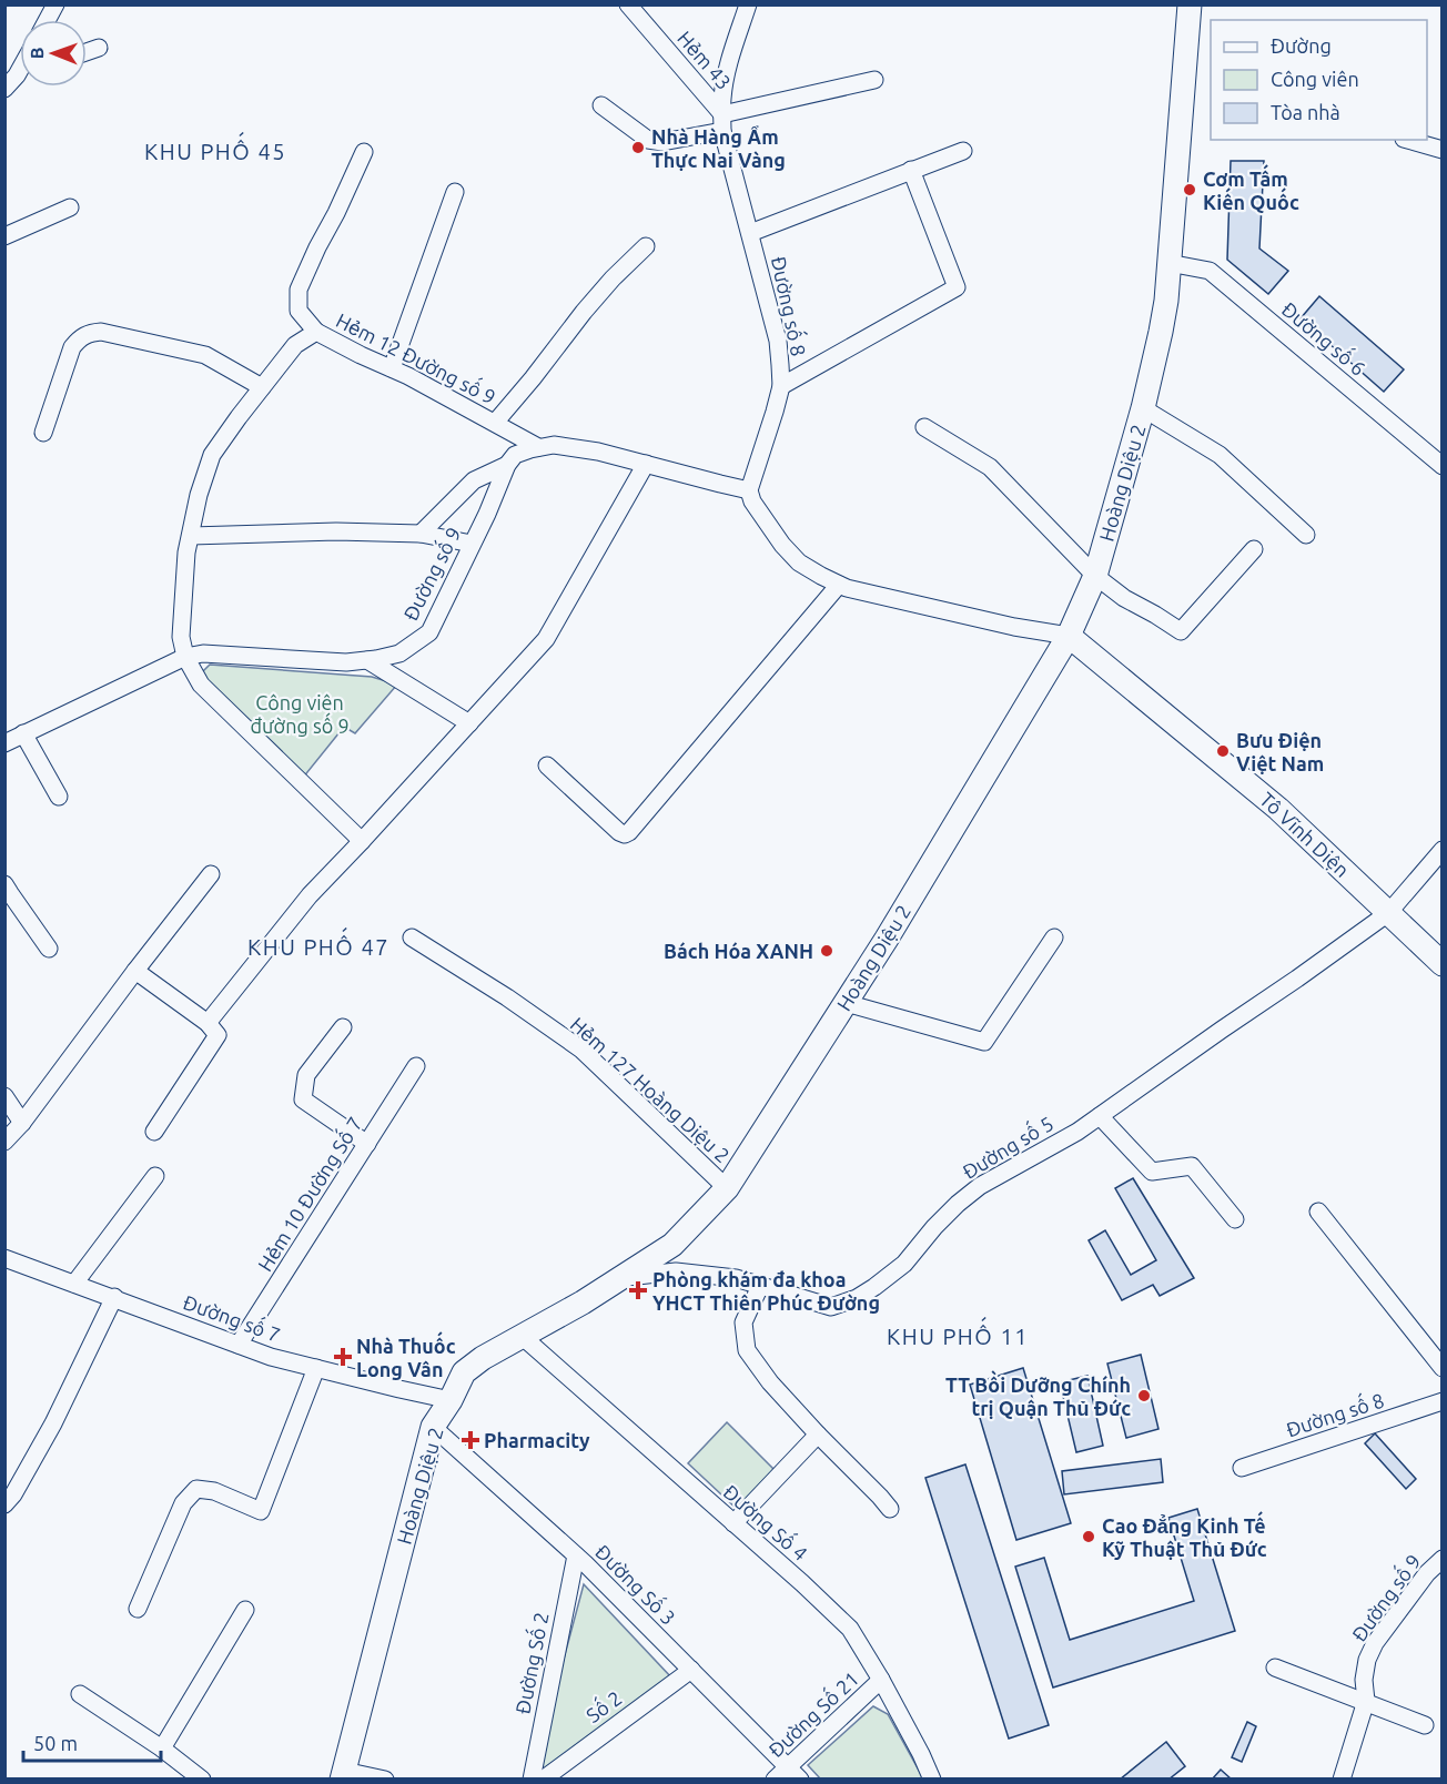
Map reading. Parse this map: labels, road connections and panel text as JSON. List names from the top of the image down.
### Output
{
  "streets": {
    "street": [
      "Hẻm 43",
      "Đường số 8",
      "Đường số 6",
      "Hẻm 12 Đường số 9",
      "Hoàng Diệu 2",
      "Đường số 9",
      "Tô Vĩnh Diện",
      "Hẻm 127 Hoàng Diệu 2",
      "Đường số 5",
      "Hẻm 10 Đường Số 7",
      "Đường số 7",
      "Đường Số 4",
      "Đường Số 3",
      "Đường Số 2",
      "Số 2",
      "Đường Số 21"
    ]
  },
  "crossings": [
    ["Hẻm 43", "Đường số 8"],
    ["Đường số 6", "Hoàng Diệu 2"],
    ["Hẻm 12 Đường số 9", "Đường số 9"],
    ["Hoàng Diệu 2", "Tô Vĩnh Diện"],
    ["Hoàng Diệu 2", "Hẻm 127 Hoàng Diệu 2"],
    ["Hoàng Diệu 2", "Đường số 5"],
    ["Hoàng Diệu 2", "Đường số 7"],
    ["Hoàng Diệu 2", "Đường Số 4"],
    ["Hoàng Diệu 2", "Đường Số 3"],
    ["Tô Vĩnh Diện", "Đường số 5"],
    ["Hẻm 10 Đường Số 7", "Đường số 7"],
    ["Đường Số 4", "Đường Số 21"],
    ["Đường Số 3", "Đường Số 2"],
    ["Đường Số 3", "Số 2"],
    ["Đường Số 3", "Đường Số 21"]
  ],
  "districts": ["KHU PHỐ 45", "KHU PHỐ 47", "KHU PHỐ 11"],
  "parks": ["Công viên đường số 9"],
  "places": {
    "other": [
      "Nhà Hàng Ẩm Thực Nai Vàng",
      "Cơm Tấm Kiến Quốc",
      "Bưu Điện Việt Nam",
      "Bách Hóa XANH",
      "TT Bồi Dưỡng Chính trị Quận Thủ Đức",
      "Cao Đẳng Kinh Tế Kỹ Thuật Thủ Đức"
    ],
    "health": ["Phòng khám đa khoa YHCT Thiên Phúc Đường", "Nhà Thuốc Long Vân", "Pharmacity"]
  },
  "legend": ["Đường", "Công viên", "Tòa nhà"],
  "scale_bar": "50 m",
  "north": "left"
}
